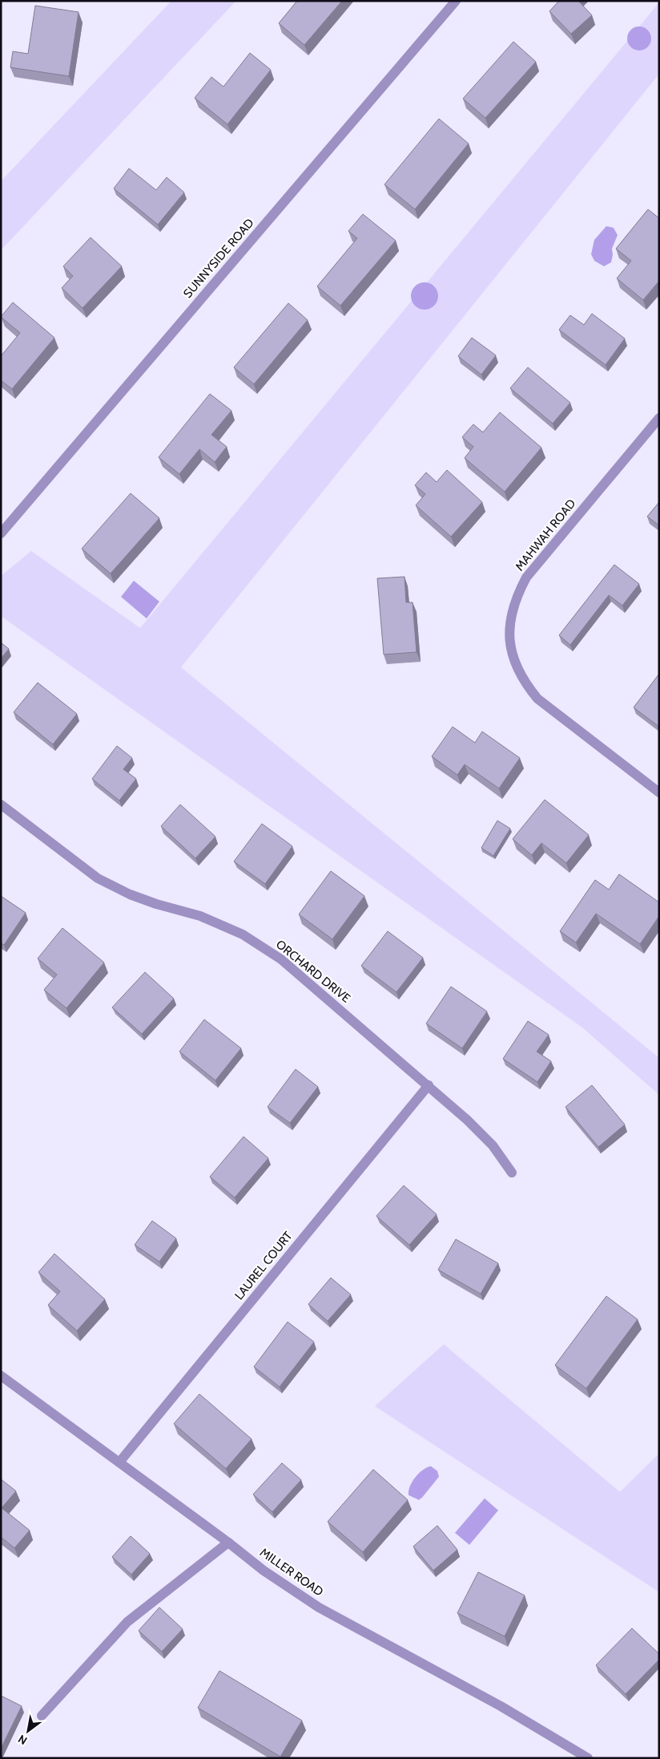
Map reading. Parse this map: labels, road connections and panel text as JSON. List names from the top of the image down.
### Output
{
  "streets": {
    "street": [
      "SUNNYSIDE ROAD",
      "MAHWAH ROAD",
      "ORCHARD DRIVE",
      "LAUREL COURT",
      "MILLER ROAD"
    ]
  },
  "crossings": [
    ["ORCHARD DRIVE", "LAUREL COURT"],
    ["LAUREL COURT", "MILLER ROAD"]
  ],
  "north": "bottom left"
}
